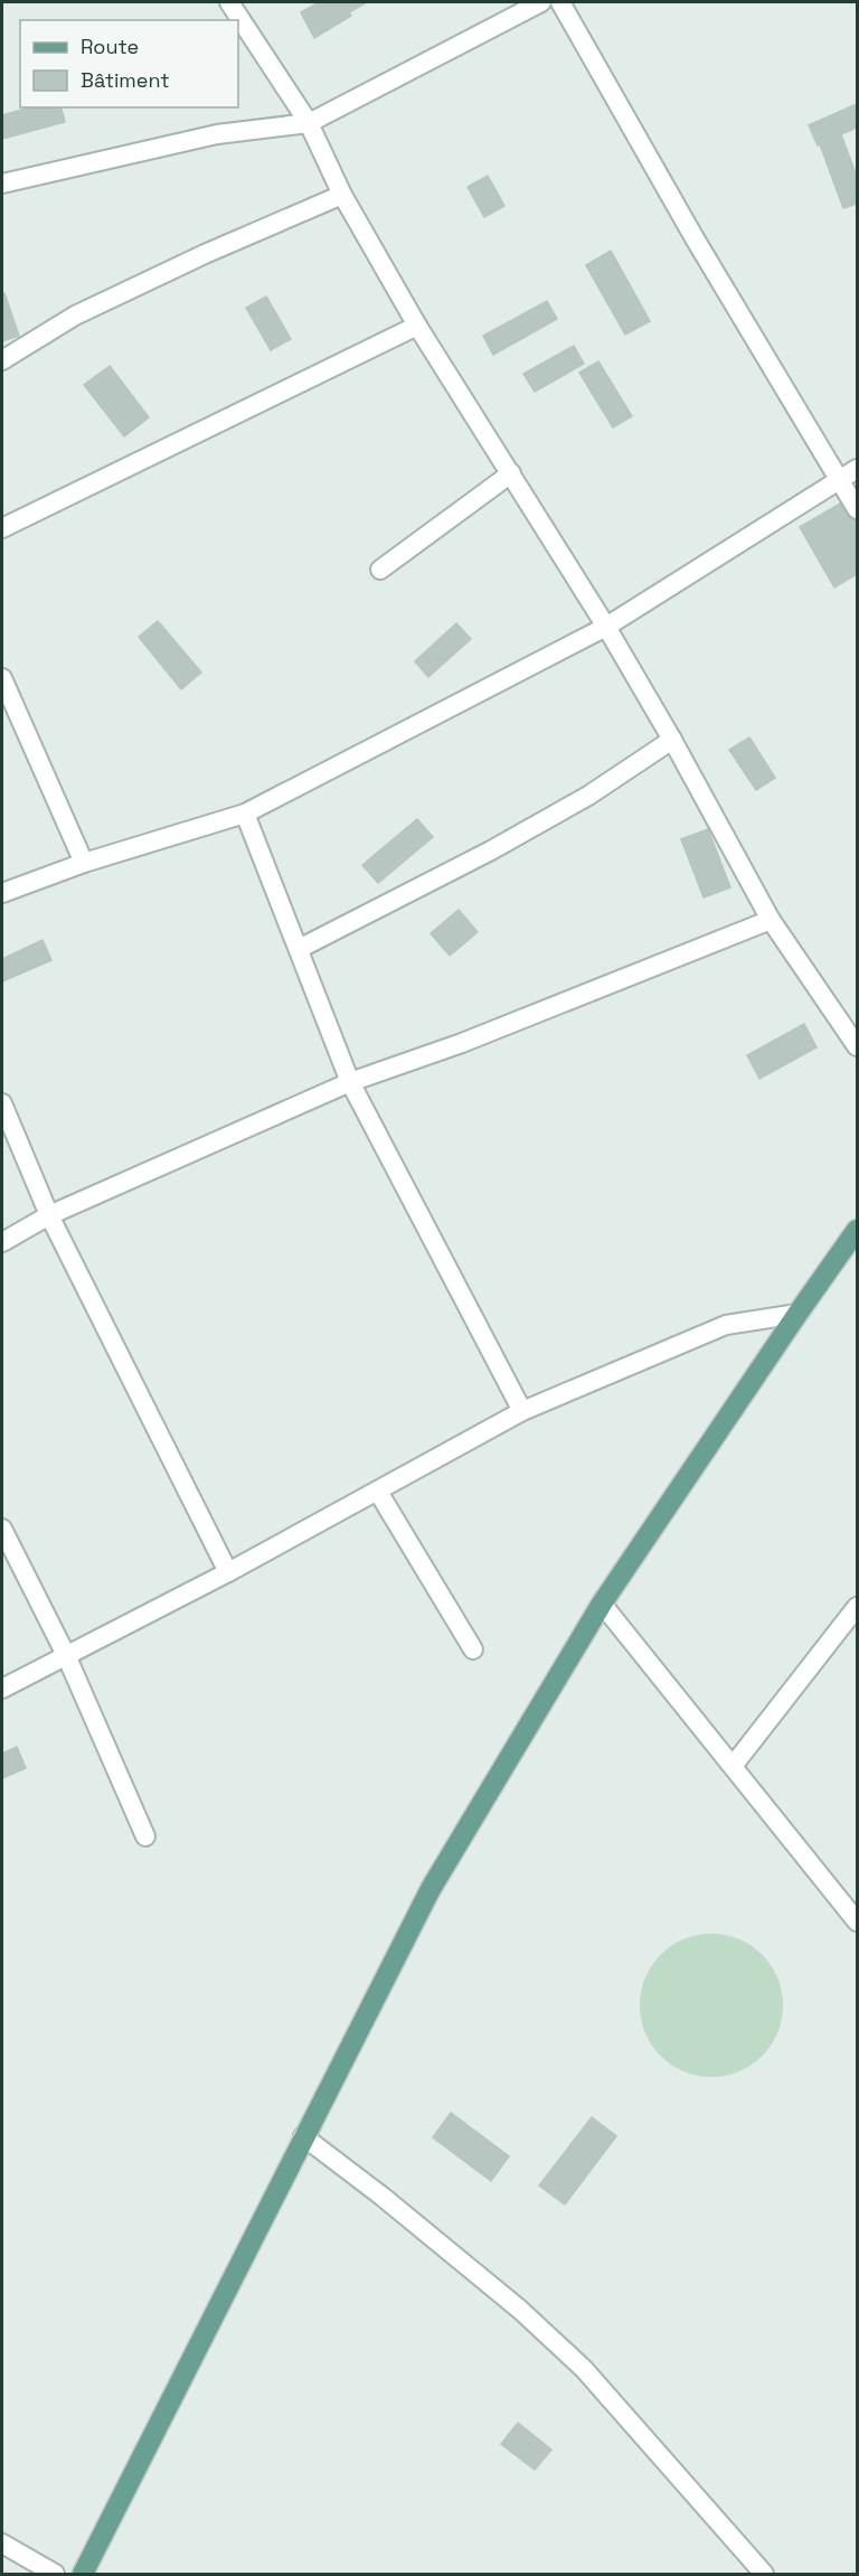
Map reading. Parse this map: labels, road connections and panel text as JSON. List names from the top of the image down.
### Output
{
  "legend": ["Route", "Bâtiment"]
}
